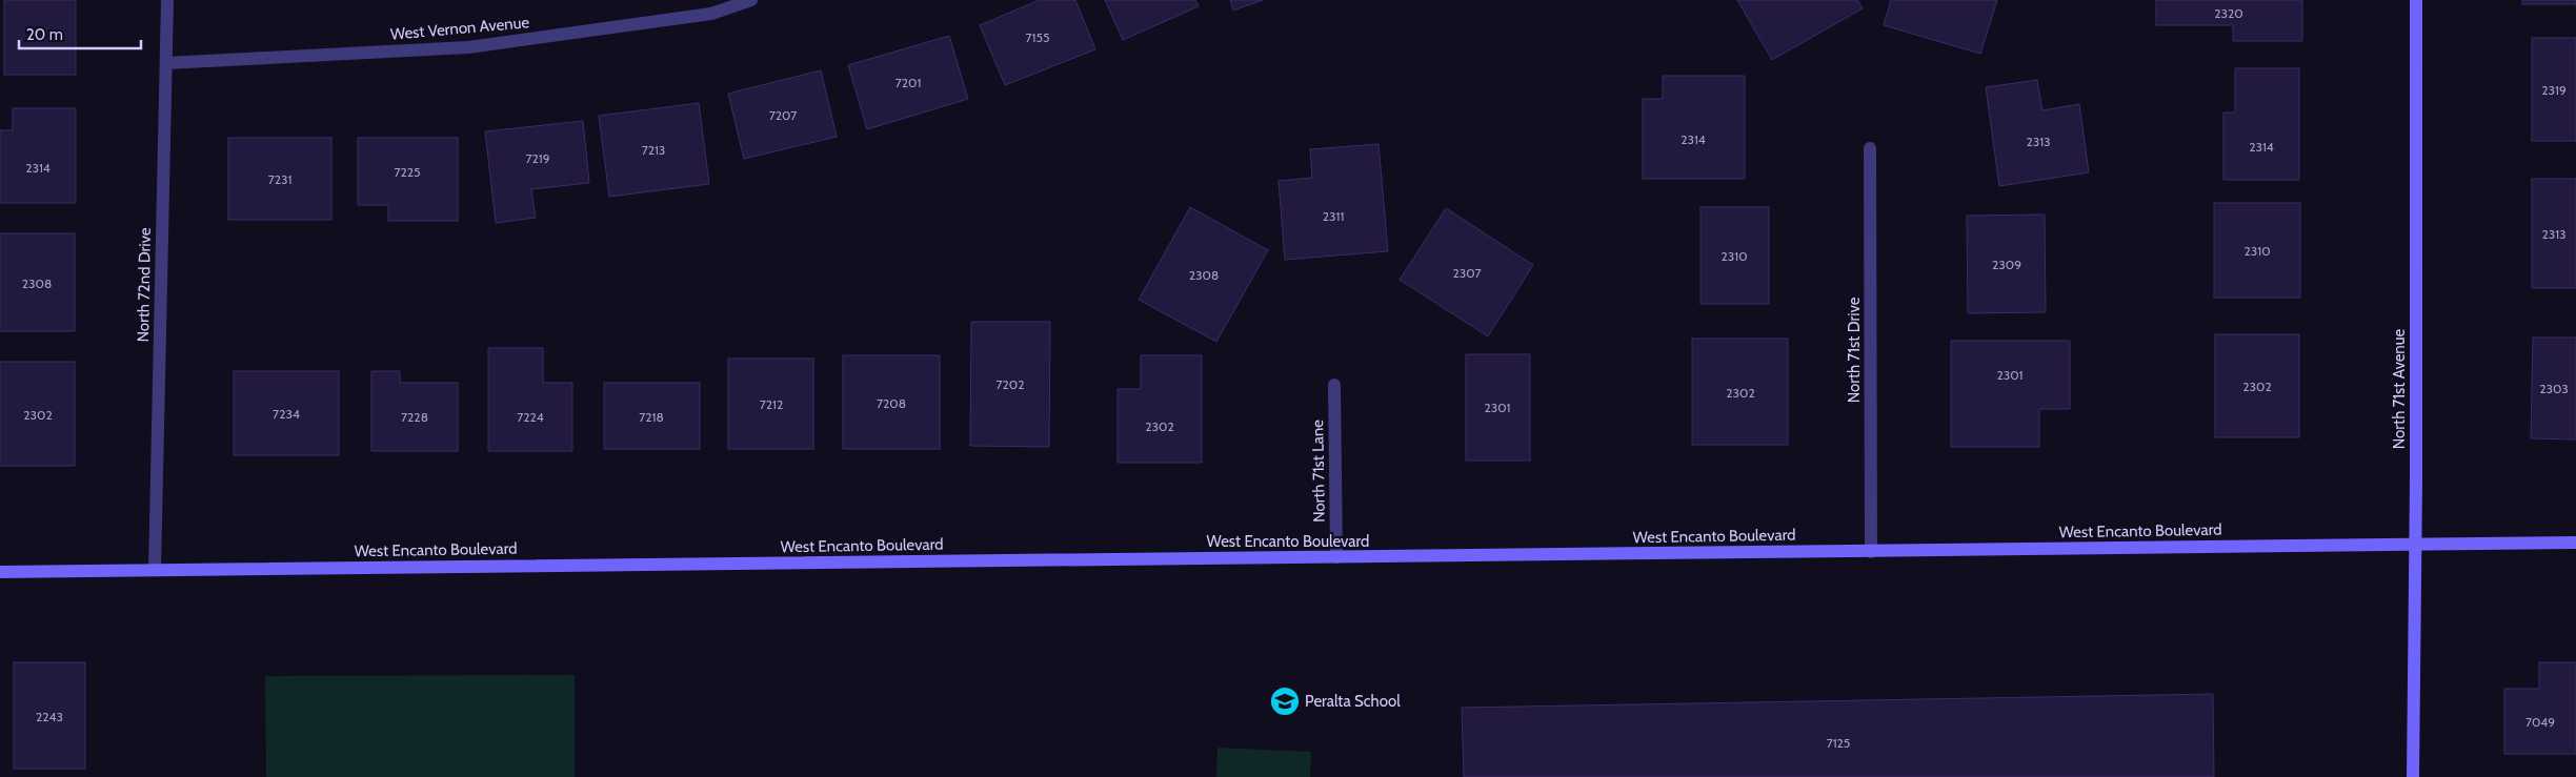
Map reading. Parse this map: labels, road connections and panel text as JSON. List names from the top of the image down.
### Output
{
  "streets": {
    "street": [
      "West Vernon Avenue",
      "North 72nd Drive",
      "North 71st Drive",
      "North 71st Avenue",
      "North 71st Lane",
      "West Encanto Boulevard"
    ]
  },
  "crossings": [
    ["West Vernon Avenue", "North 72nd Drive"],
    ["North 72nd Drive", "West Encanto Boulevard"],
    ["North 71st Drive", "West Encanto Boulevard"],
    ["North 71st Avenue", "West Encanto Boulevard"],
    ["North 71st Lane", "West Encanto Boulevard"]
  ],
  "places": {
    "school or university": ["Peralta School"]
  },
  "house_numbers": [
    "2320",
    "7155",
    "7201",
    "2319",
    "7207",
    "2314",
    "2313",
    "2314",
    "7213",
    "7219",
    "2314",
    "7225",
    "7231",
    "2311",
    "2313",
    "2310",
    "2310",
    "2309",
    "2307",
    "2308",
    "2308",
    "2301",
    "7202",
    "2302",
    "2303",
    "2302",
    "7208",
    "7212",
    "2301",
    "7234",
    "2302",
    "7228",
    "7224",
    "7218",
    "2302",
    "2243",
    "7049",
    "7125"
  ],
  "scale_bar": "20 m"
}
